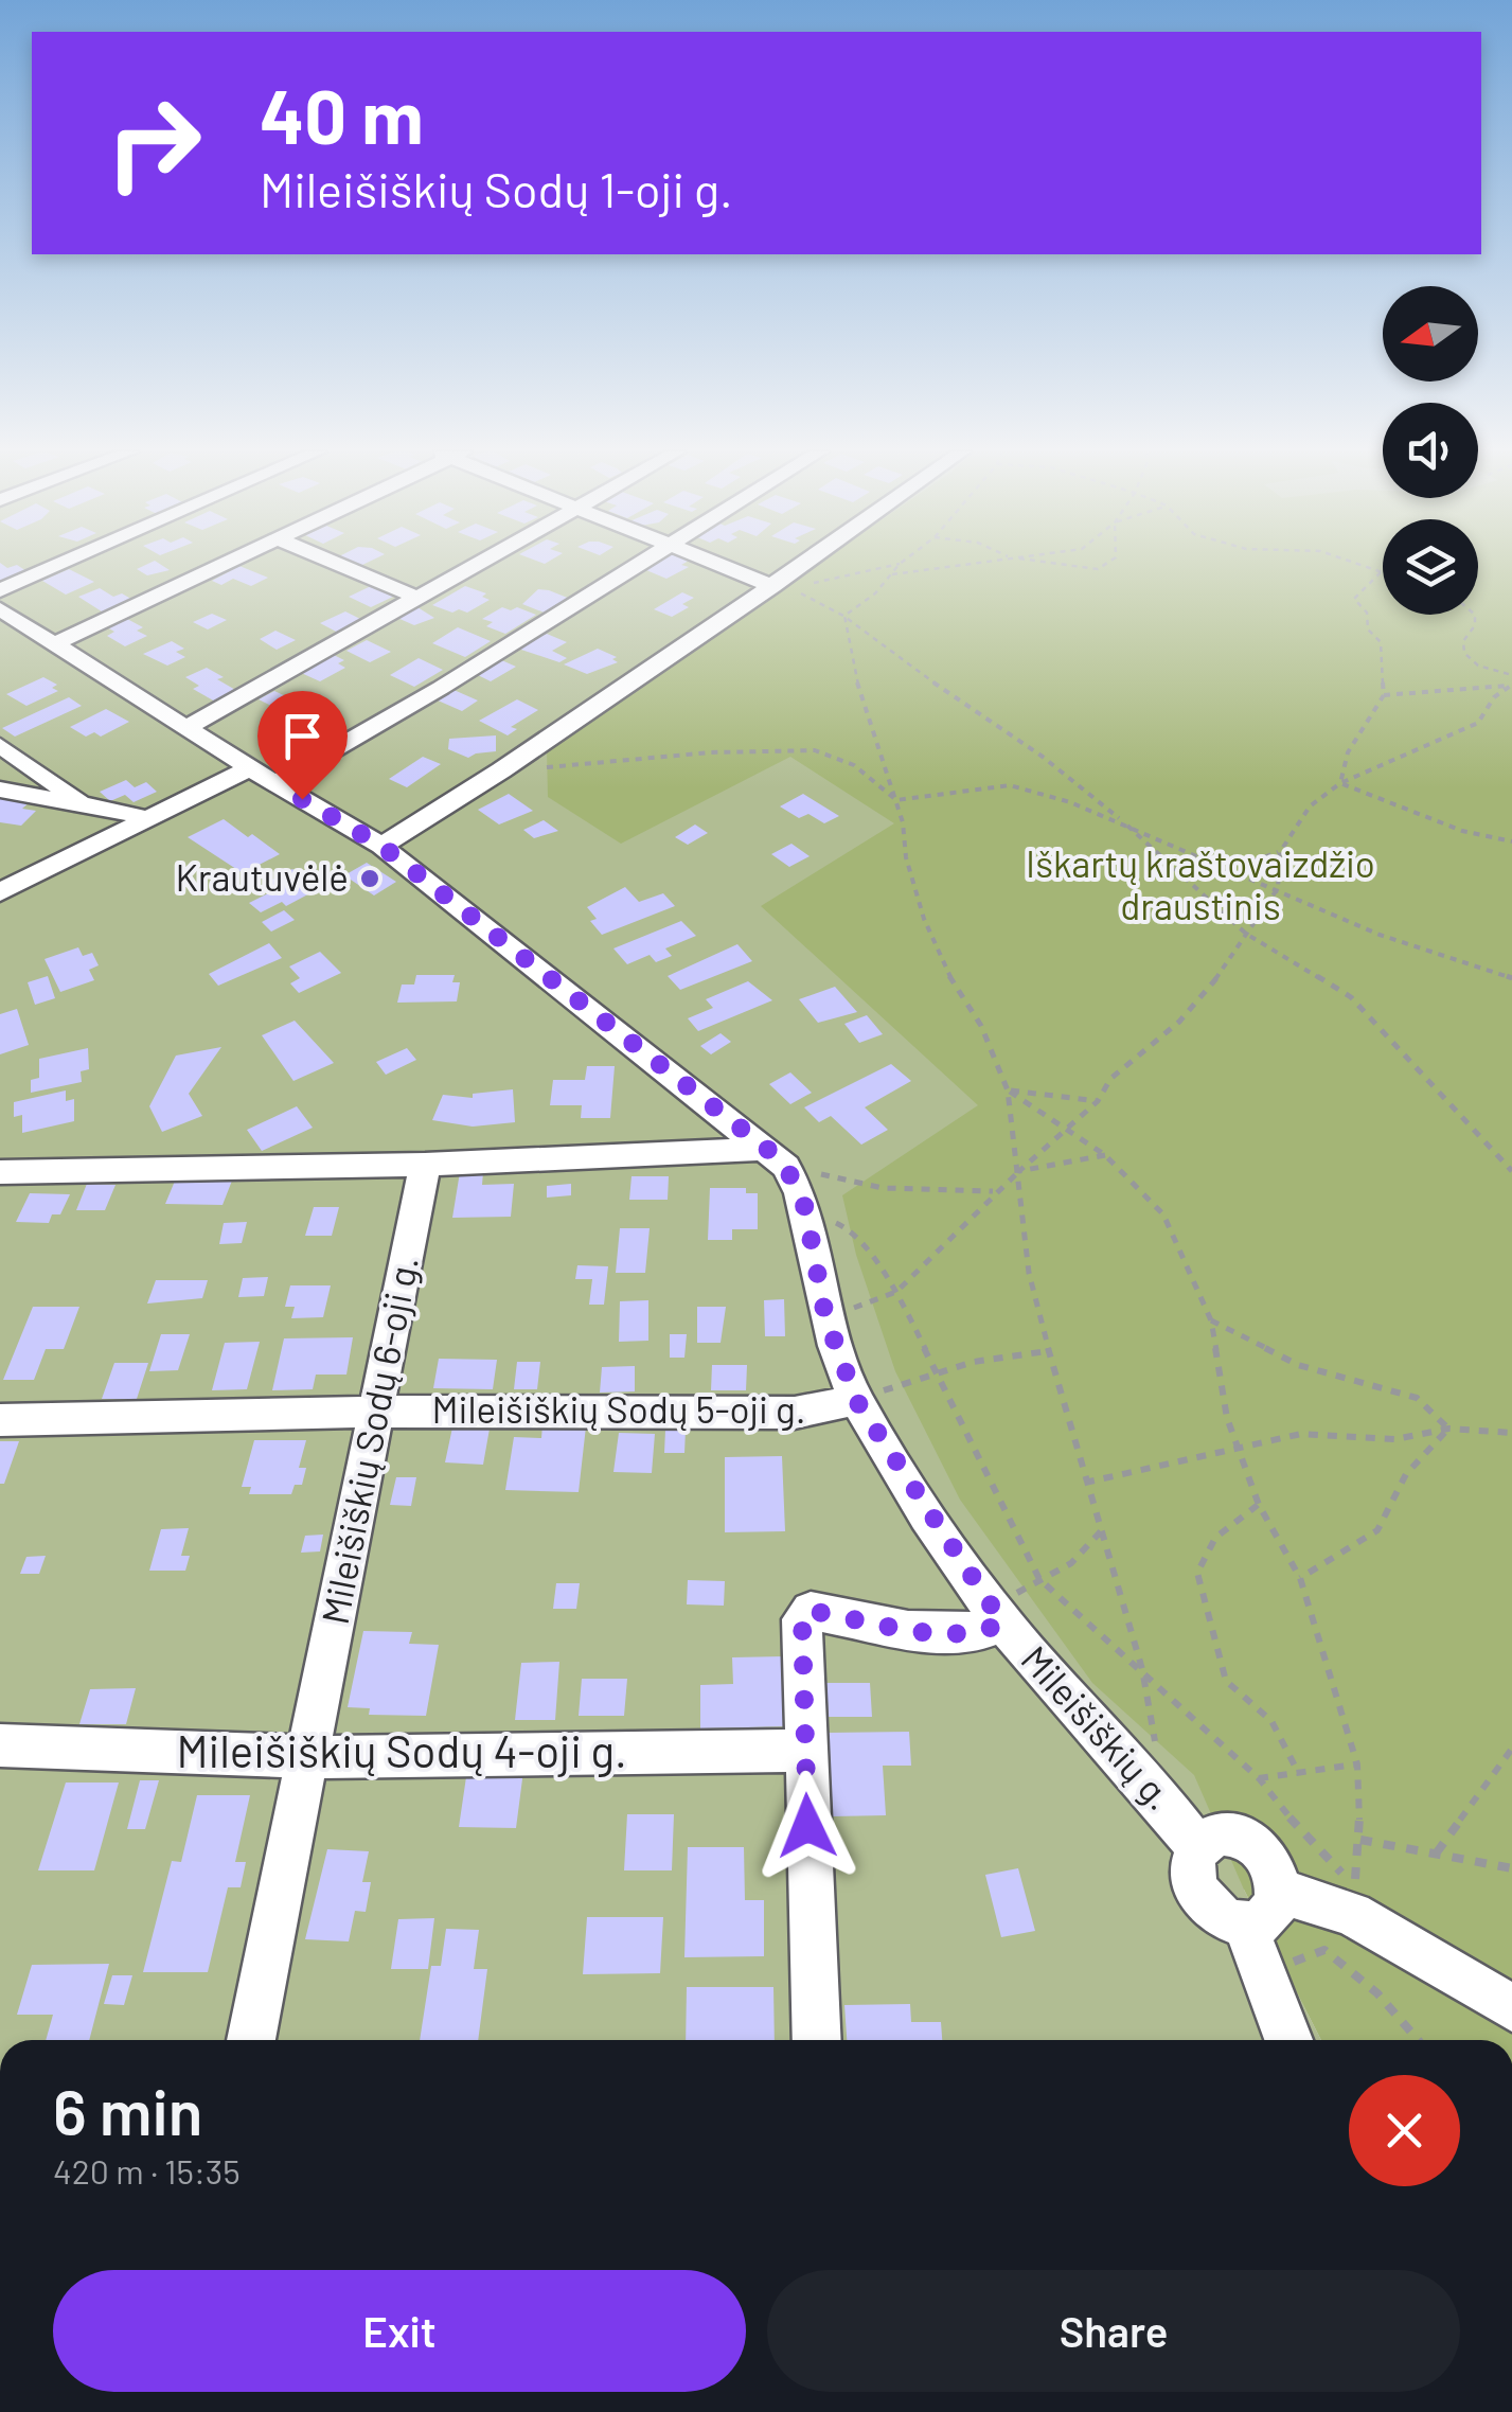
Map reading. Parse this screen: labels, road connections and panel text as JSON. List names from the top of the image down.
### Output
{
  "streets": {
    "street": [
      "Mileišiškių Sodų 5-oji g.",
      "Mileišiškių Sodų 6-oji g.",
      "Mileišiškių g.",
      "Mileišiškių Sodų 4-oji g."
    ]
  },
  "crossings": [
    ["Mileišiškių Sodų 5-oji g.", "Mileišiškių Sodų 6-oji g."],
    ["Mileišiškių Sodų 5-oji g.", "Mileišiškių g."],
    ["Mileišiškių Sodų 6-oji g.", "Mileišiškių Sodų 4-oji g."]
  ],
  "parks": ["Iškartų kraštovaizdžio draustinis"],
  "places": ["Krautuvėlė"],
  "north": "left",
  "page": {
    "turn": ["40 m", "Mileišiškių Sodų 1-oji g."],
    "heading": ["6 min", "420 m · 15:35"],
    "buttons": ["Exit", "Share"]
  }
}
